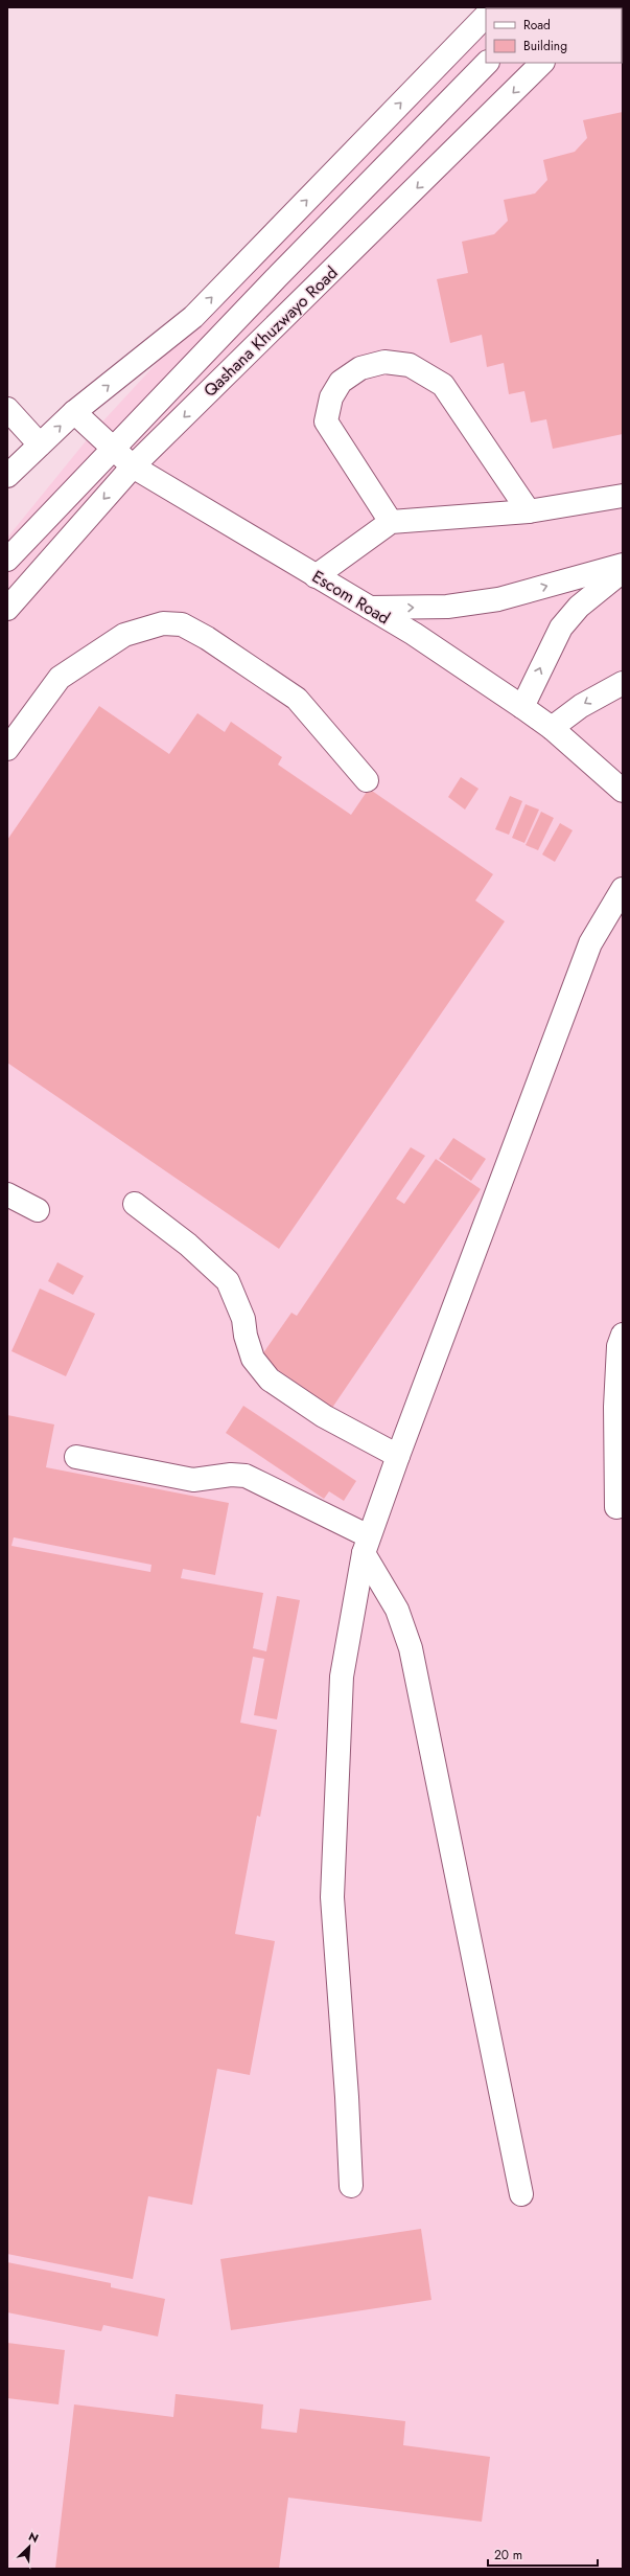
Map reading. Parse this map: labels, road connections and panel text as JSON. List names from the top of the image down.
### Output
{
  "streets": {
    "main road": ["Qashana Khuzwayo Road", "Escom Road"]
  },
  "crossings": [
    ["Qashana Khuzwayo Road", "Escom Road"]
  ],
  "legend": ["Road", "Building"],
  "scale_bar": "20 m",
  "north": "top right"
}
